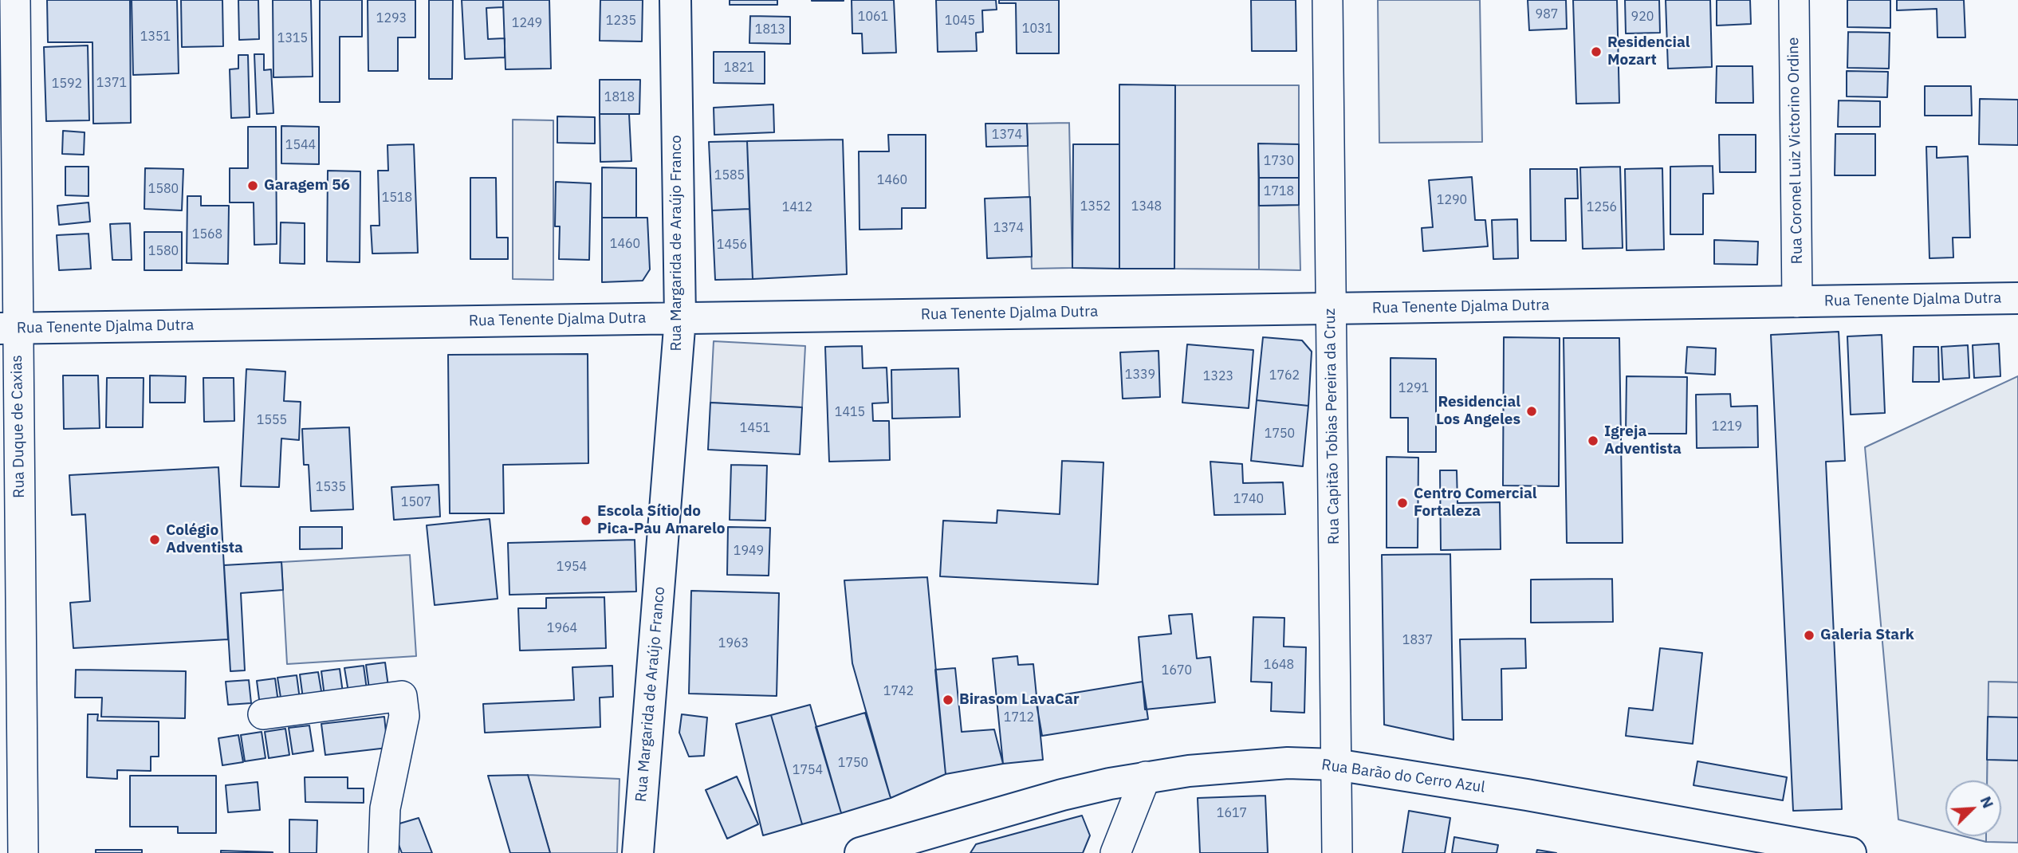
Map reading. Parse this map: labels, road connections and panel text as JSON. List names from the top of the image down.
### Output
{
  "streets": {
    "main road": ["Rua Margarida de Araújo Franco", "Rua Tenente Djalma Dutra", "Rua Barão do Cerro Azul"],
    "street": ["Rua Coronel Luiz Victorino Ordine", "Rua Duque de Caxias", "Rua Capitão Tobias Pereira da Cruz"]
  },
  "crossings": [
    ["Rua Coronel Luiz Victorino Ordine", "Rua Tenente Djalma Dutra"],
    ["Rua Margarida de Araújo Franco", "Rua Tenente Djalma Dutra"],
    ["Rua Tenente Djalma Dutra", "Rua Duque de Caxias"],
    ["Rua Tenente Djalma Dutra", "Rua Capitão Tobias Pereira da Cruz"],
    ["Rua Capitão Tobias Pereira da Cruz", "Rua Barão do Cerro Azul"]
  ],
  "places": [
    "Residencial Mozart",
    "Garagem 56",
    "Residencial Los Angeles",
    "Igreja Adventista",
    "Centro Comercial Fortaleza",
    "Escola Sítio do Pica-Pau Amarelo",
    "Colégio Adventista",
    "Galeria Stark",
    "Birasom LavaCar"
  ],
  "house_numbers": [
    "987",
    "1061",
    "920",
    "1293",
    "1235",
    "1045",
    "1249",
    "1031",
    "1813",
    "1351",
    "1315",
    "1821",
    "1371",
    "1592",
    "1818",
    "1374",
    "1544",
    "1730",
    "1585",
    "1460",
    "1580",
    "1718",
    "1518",
    "1290",
    "1352",
    "1348",
    "1412",
    "1256",
    "1374",
    "1568",
    "1460",
    "1456",
    "1580",
    "1339",
    "1762",
    "1323",
    "1291",
    "1415",
    "1555",
    "1219",
    "1451",
    "1750",
    "1535",
    "1740",
    "1507",
    "1949",
    "1954",
    "1964",
    "1837",
    "1963",
    "1648",
    "1670",
    "1742",
    "1712",
    "1750",
    "1754",
    "1617"
  ],
  "north": "top right"
}
